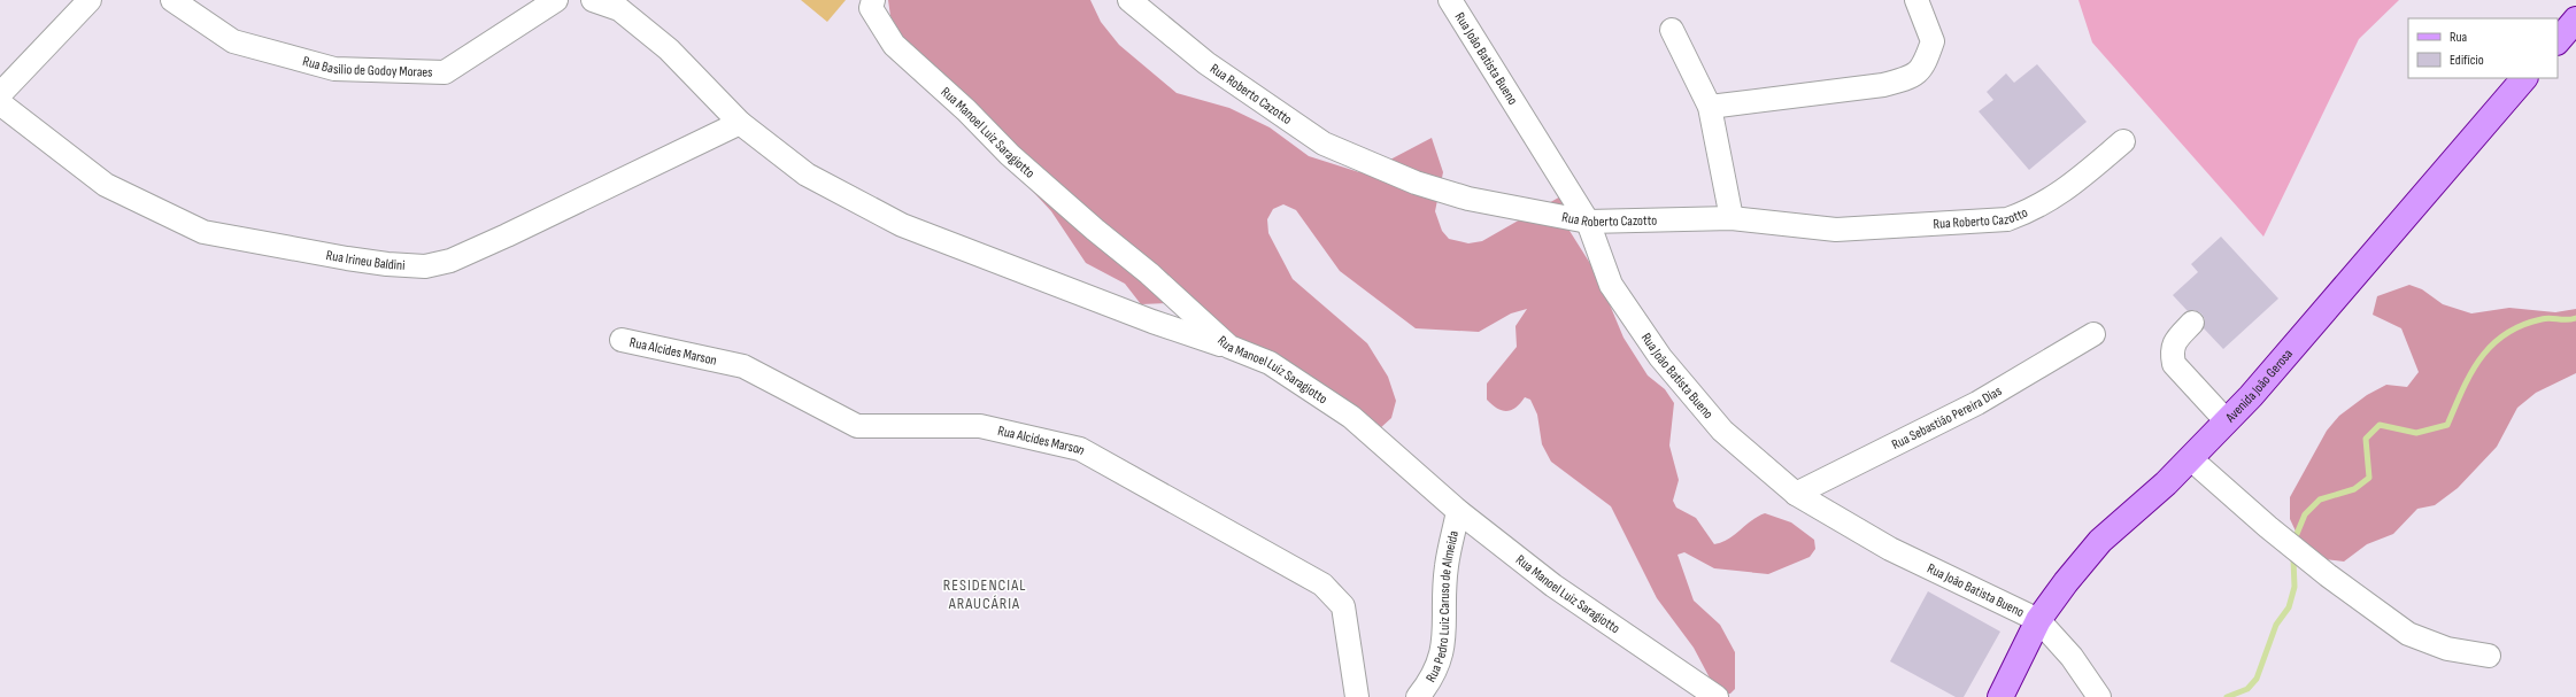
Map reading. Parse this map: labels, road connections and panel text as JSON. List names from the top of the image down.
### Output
{
  "streets": {
    "main road": ["Avenida João Gerosa"],
    "street": [
      "Rua João Batista Bueno",
      "Rua Basilio de Godoy Moraes",
      "Rua Roberto Cazotto",
      "Rua Manoel Luiz Saragiotto",
      "Rua Irineu Baldini",
      "Rua Alcides Marson",
      "Rua Sebastião Pereira Dias",
      "Rua Pedro Luiz Caruso de Almeida"
    ]
  },
  "crossings": [
    ["Rua João Batista Bueno", "Rua Roberto Cazotto"],
    ["Rua João Batista Bueno", "Avenida João Gerosa"],
    ["Rua João Batista Bueno", "Rua Sebastião Pereira Dias"],
    ["Rua Manoel Luiz Saragiotto", "Rua Pedro Luiz Caruso de Almeida"]
  ],
  "districts": ["RESIDENCIAL ARAUCÁRIA"],
  "legend": ["Rua", "Edifício"]
}
